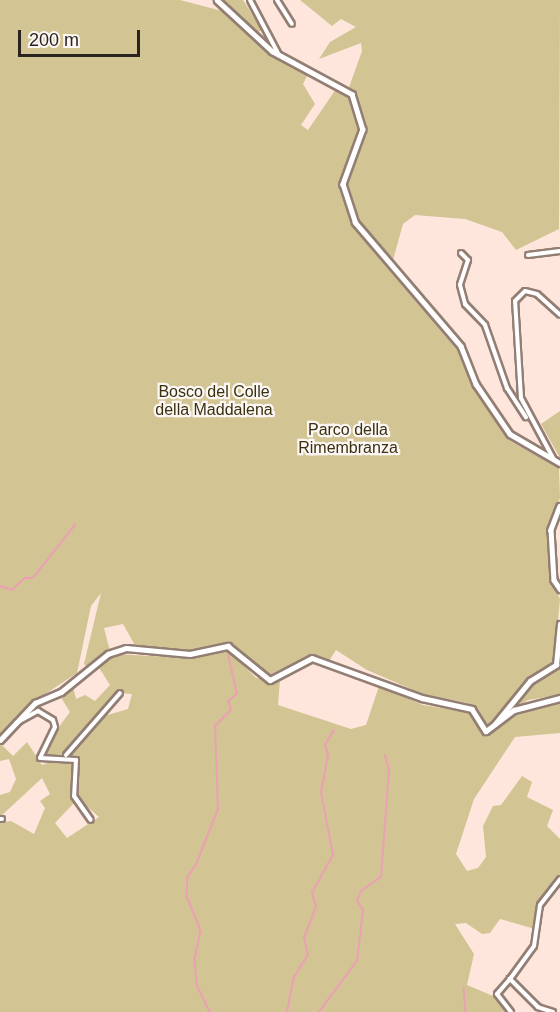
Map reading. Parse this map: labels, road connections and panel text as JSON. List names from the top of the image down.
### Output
{
  "parks": ["Bosco del Colle della Maddalena", "Parco della Rimembranza"],
  "scale_bar": "200 m"
}
